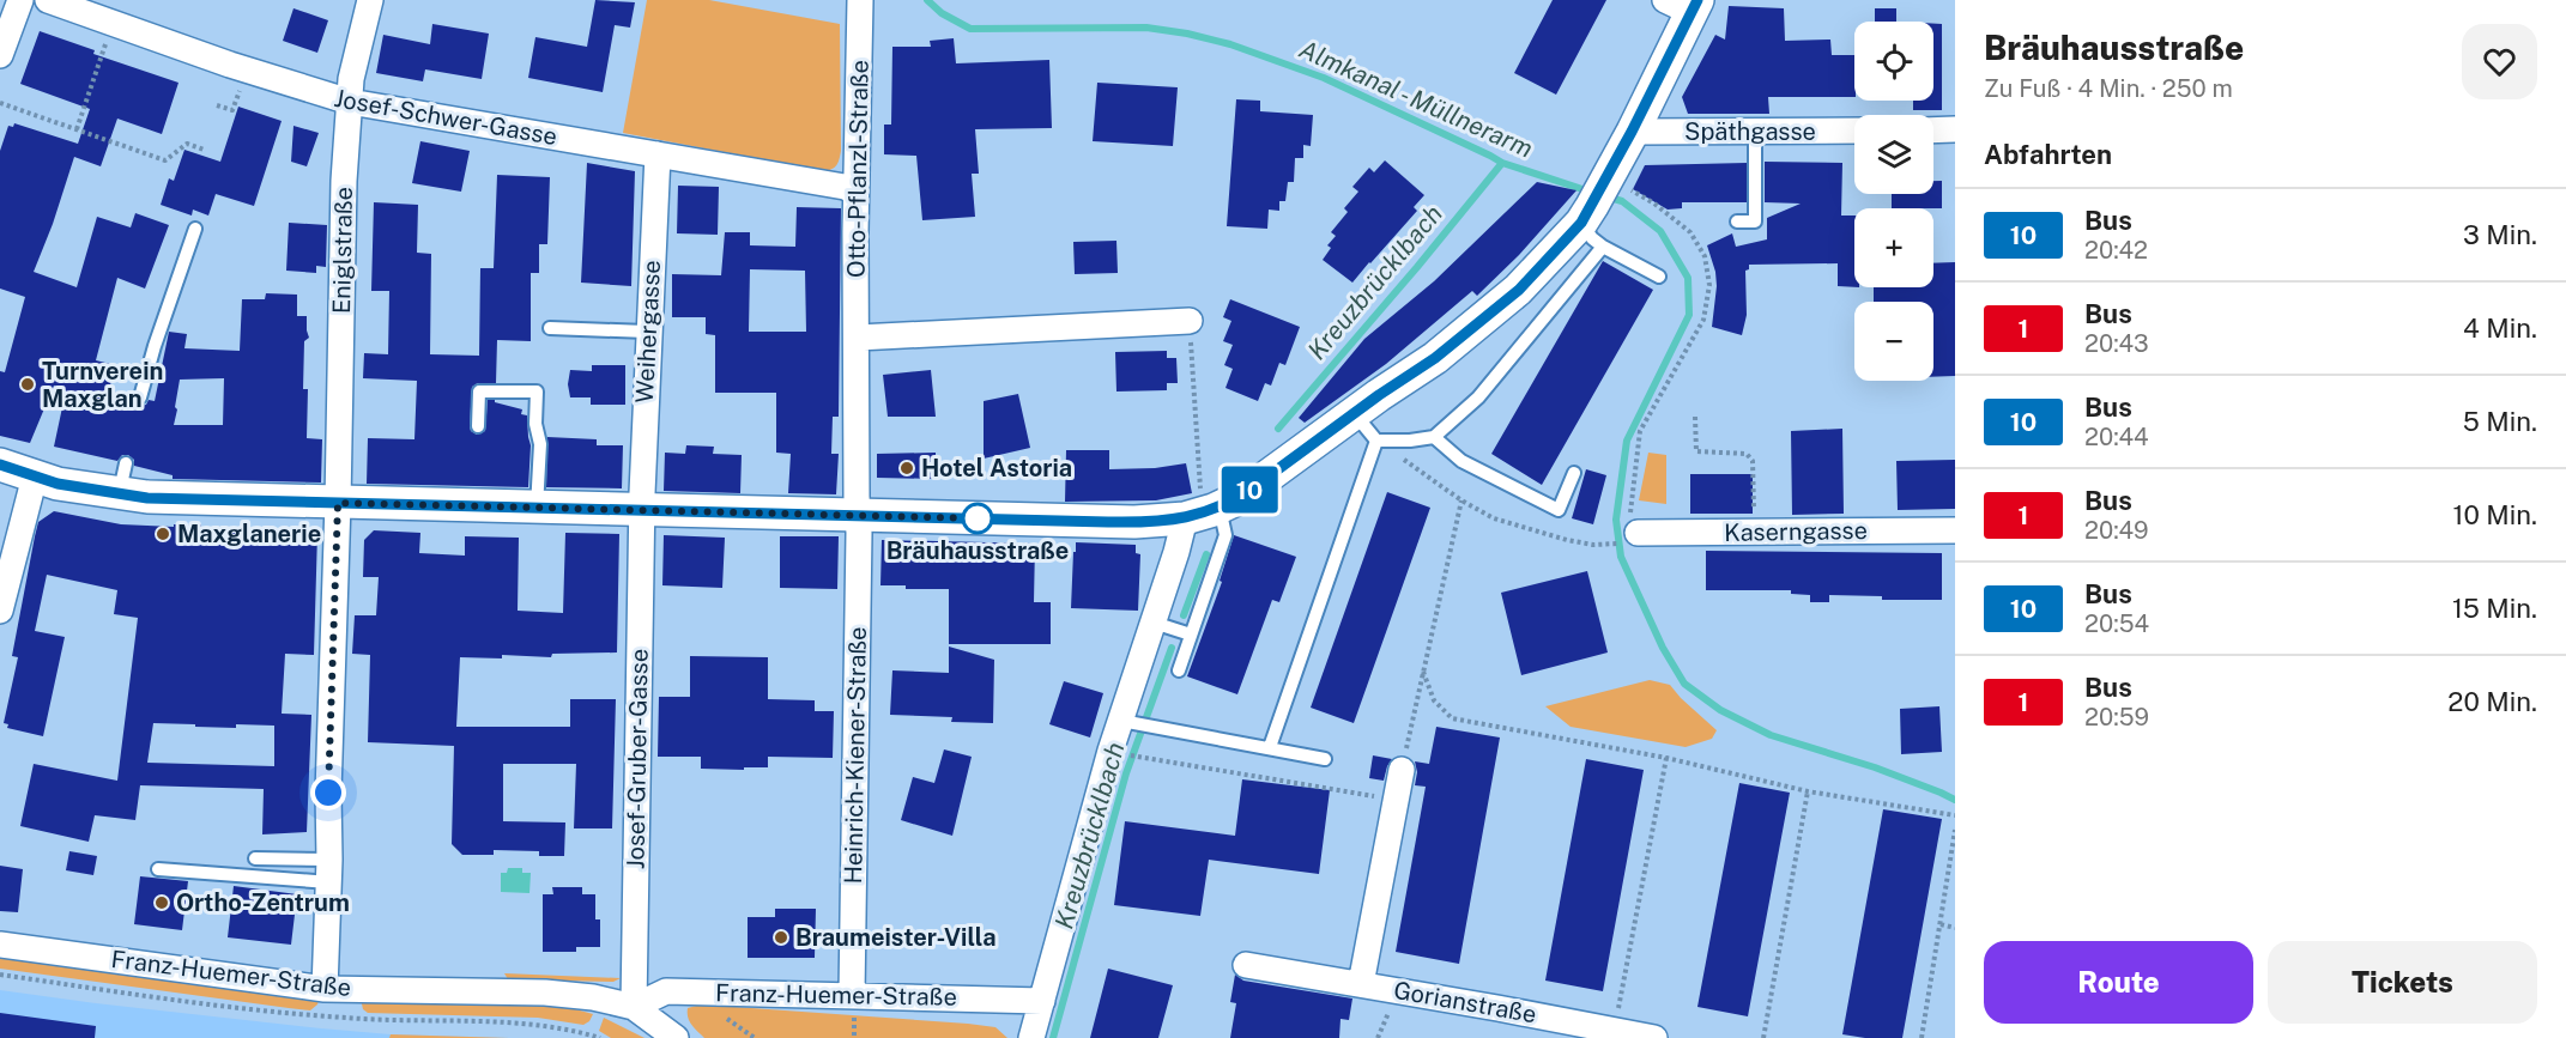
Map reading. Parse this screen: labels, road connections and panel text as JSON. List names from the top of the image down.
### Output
{
  "streets": {
    "street": [
      "Josef-Schwer-Gasse",
      "Späthgasse",
      "Otto-Pflanzl-Straße",
      "Eniglstraße",
      "Weihergasse",
      "Kaserngasse",
      "Heinrich-Kiener-Straße",
      "Josef-Gruber-Gasse",
      "Franz-Huemer-Straße",
      "Gorianstraße"
    ]
  },
  "crossings": [
    ["Josef-Schwer-Gasse", "Otto-Pflanzl-Straße"],
    ["Josef-Schwer-Gasse", "Eniglstraße"],
    ["Josef-Schwer-Gasse", "Weihergasse"],
    ["Otto-Pflanzl-Straße", "Heinrich-Kiener-Straße"],
    ["Eniglstraße", "Franz-Huemer-Straße"],
    ["Weihergasse", "Josef-Gruber-Gasse"],
    ["Heinrich-Kiener-Straße", "Franz-Huemer-Straße"],
    ["Josef-Gruber-Gasse", "Franz-Huemer-Straße"]
  ],
  "water": ["Almkanal - Müllnerarm", "Kreuzbrücklbach"],
  "places": [
    "Turnverein Maxglan",
    "Hotel Astoria",
    "Bräuhausstraße",
    "Maxglanerie",
    "Ortho-Zentrum",
    "Braumeister-Villa"
  ],
  "lines": ["bus line 10"],
  "page": {
    "on_map": "10",
    "heading": [
      ["Bräuhausstraße", "Zu Fuß · 4 Min. · 250 m"],
      "Abfahrten"
    ],
    "map_buttons": ["+", "−"],
    "list": [
      {
        "mark": "10",
        "name": "Bus",
        "note": "20:42",
        "value": "3 Min."
      },
      {
        "mark": "1",
        "name": "Bus",
        "note": "20:43",
        "value": "4 Min."
      },
      {
        "mark": "10",
        "name": "Bus",
        "note": "20:44",
        "value": "5 Min."
      },
      {
        "mark": "1",
        "name": "Bus",
        "note": "20:49",
        "value": "10 Min."
      },
      {
        "mark": "10",
        "name": "Bus",
        "note": "20:54",
        "value": "15 Min."
      },
      {
        "mark": "1",
        "name": "Bus",
        "note": "20:59",
        "value": "20 Min."
      }
    ],
    "buttons": ["Route", "Tickets"]
  }
}
